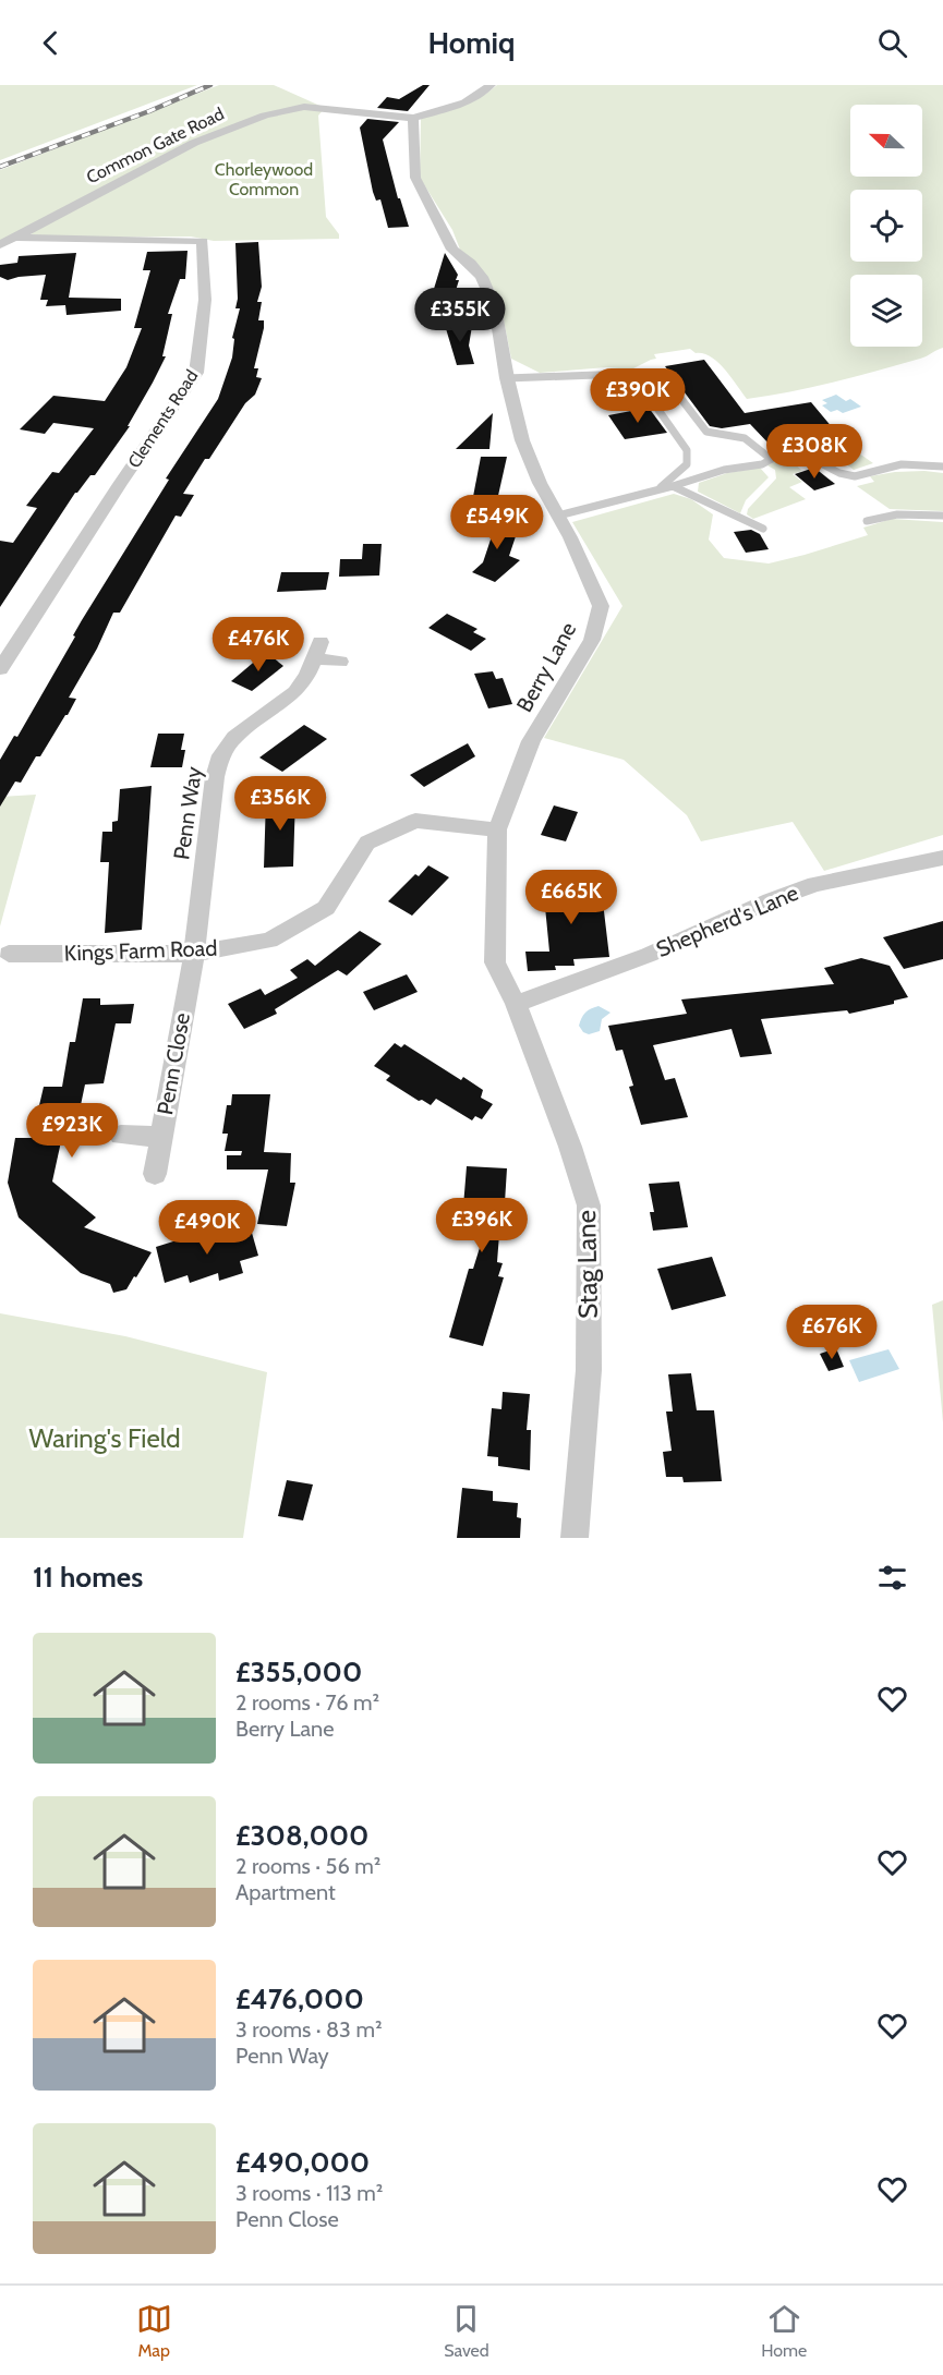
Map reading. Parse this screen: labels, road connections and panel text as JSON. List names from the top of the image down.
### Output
{
  "streets": {
    "street": [
      "Common Gate Road",
      "Clements Road",
      "Berry Lane",
      "Penn Way",
      "Shepherd's Lane",
      "Kings Farm Road",
      "Penn Close",
      "Stag Lane"
    ]
  },
  "crossings": [
    ["Common Gate Road", "Clements Road"],
    ["Common Gate Road", "Berry Lane"],
    ["Berry Lane", "Shepherd's Lane"],
    ["Berry Lane", "Kings Farm Road"],
    ["Berry Lane", "Stag Lane"],
    ["Penn Way", "Kings Farm Road"],
    ["Penn Way", "Penn Close"],
    ["Shepherd's Lane", "Stag Lane"],
    ["Kings Farm Road", "Penn Close"]
  ],
  "parks": ["Chorleywood Common", "Waring's Field"],
  "north": "left",
  "page": {
    "header": "Homiq",
    "price": [
      "£355K",
      "£390K",
      "£308K",
      "£549K",
      "£476K",
      "£356K",
      "£665K",
      "£923K",
      "£396K",
      "£490K",
      "£676K"
    ],
    "heading": "11 homes",
    "list": [
      {
        "name": "£355,000",
        "note": "2 rooms · 76 m² · Berry Lane"
      },
      {
        "name": "£308,000",
        "note": "2 rooms · 56 m² · Apartment"
      },
      {
        "name": "£476,000",
        "note": "3 rooms · 83 m² · Penn Way"
      },
      {
        "name": "£490,000",
        "note": "3 rooms · 113 m² · Penn Close"
      }
    ],
    "tabs": ["Map", "Saved", "Home"]
  }
}
